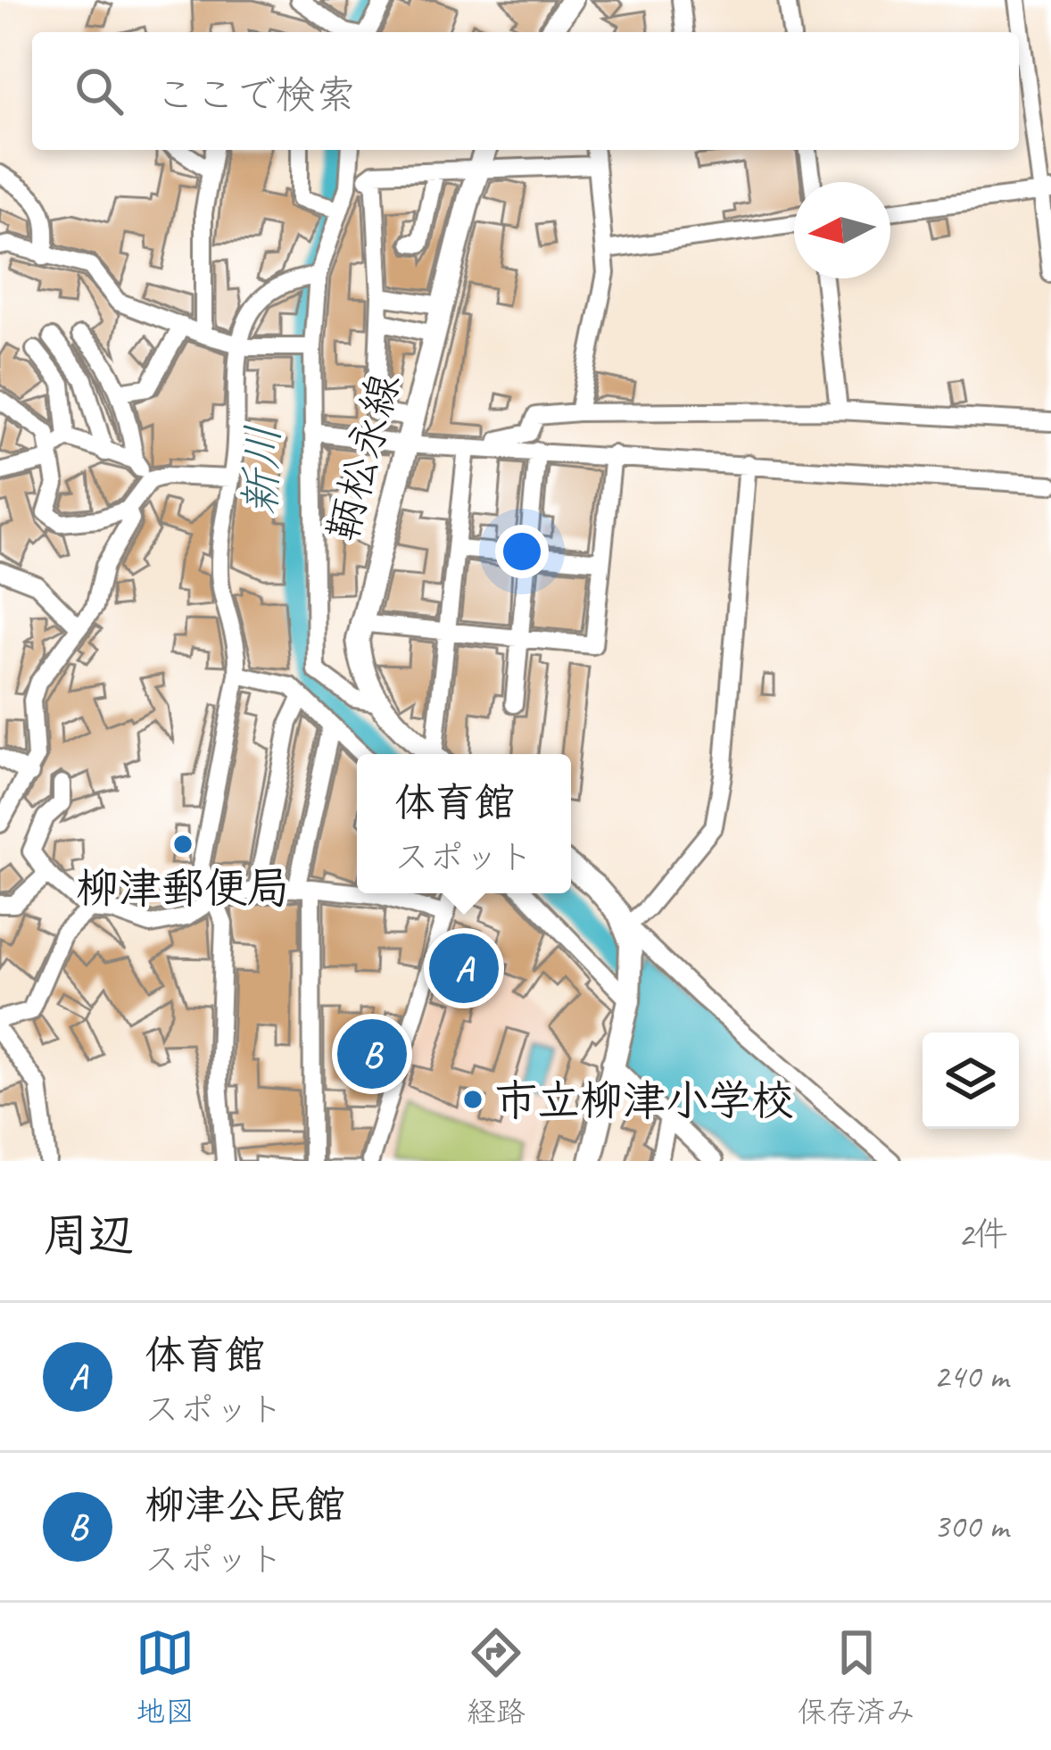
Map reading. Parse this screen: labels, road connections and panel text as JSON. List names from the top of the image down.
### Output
{
  "streets": {
    "main road": ["鞆松永線"]
  },
  "water": ["新川"],
  "places": ["柳津郵便局", "市立柳津小学校"],
  "north": "left",
  "page": {
    "search": "ここで検索",
    "popup": ["体育館", "スポット"],
    "pins": ["A", "B"],
    "heading": ["周辺", "2件"],
    "list": [
      {
        "mark": "A",
        "name": "体育館",
        "note": "スポット",
        "value": "240 m"
      },
      {
        "mark": "B",
        "name": "柳津公民館",
        "note": "スポット",
        "value": "300 m"
      }
    ],
    "nav": ["地図", "経路", "保存済み"]
  }
}
